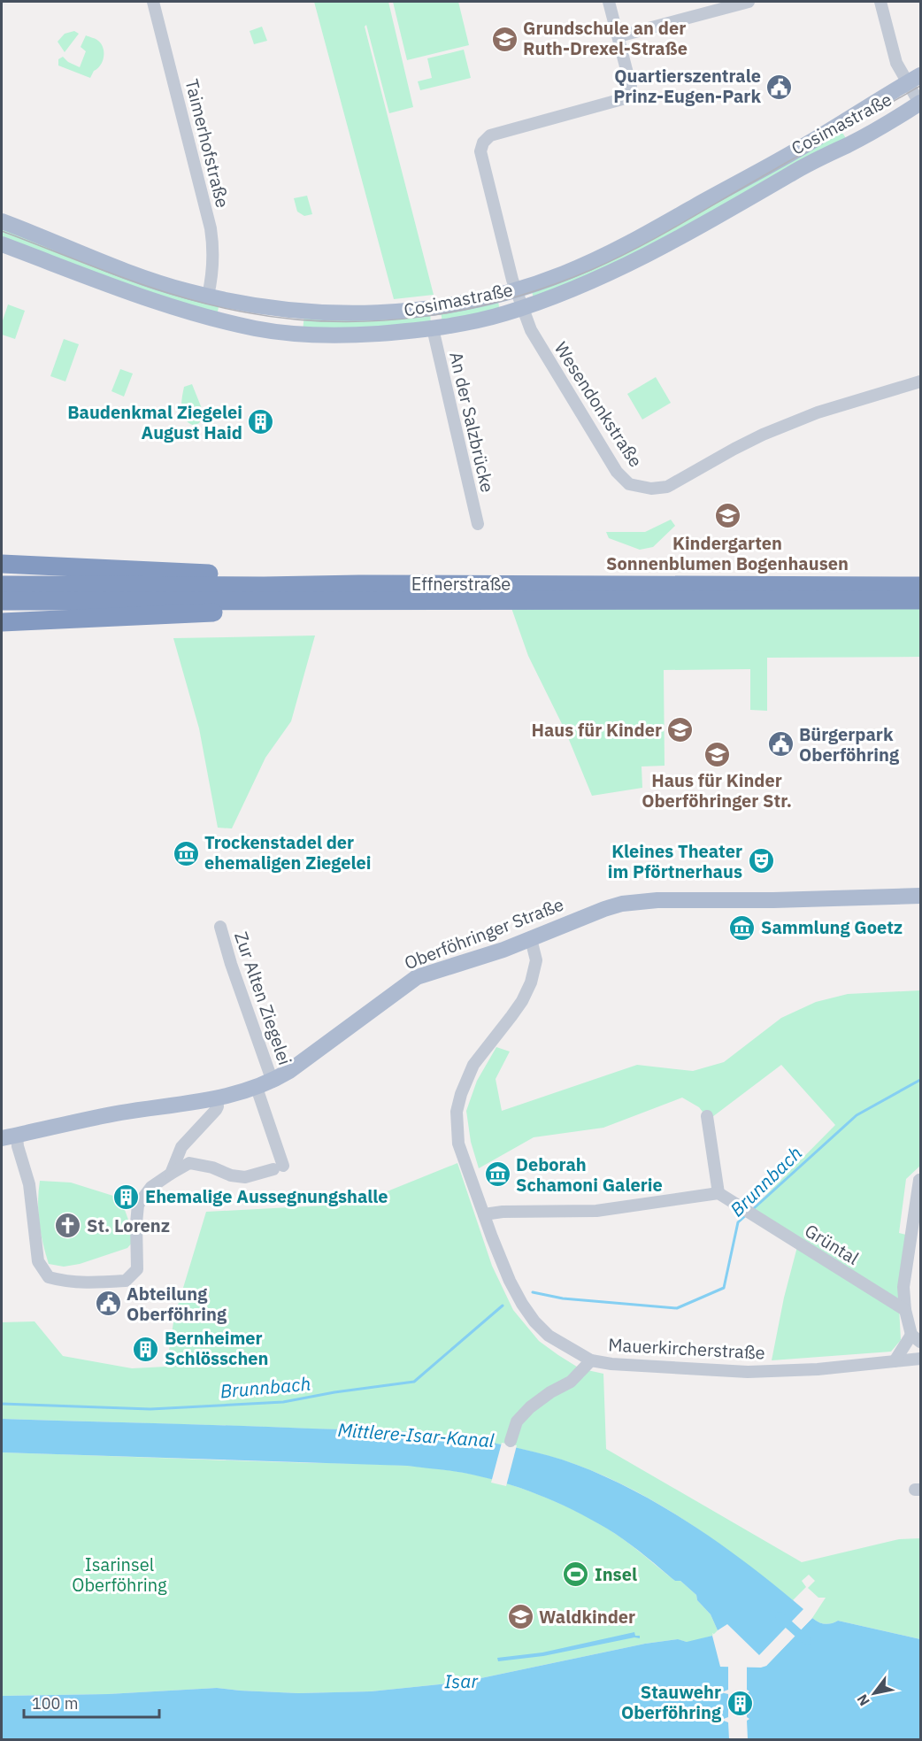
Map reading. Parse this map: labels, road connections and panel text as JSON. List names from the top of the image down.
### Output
{
  "streets": {
    "highway": ["Effnerstraße"],
    "main road": ["Cosimastraße", "Oberföhringer Straße"],
    "street": [
      "Taimerhofstraße",
      "Wesendonkstraße",
      "An der Salzbrücke",
      "Zur Alten Ziegelei",
      "Grüntal",
      "Mauerkircherstraße"
    ]
  },
  "crossings": [
    ["Cosimastraße", "Taimerhofstraße"],
    ["Cosimastraße", "Wesendonkstraße"],
    ["Cosimastraße", "An der Salzbrücke"],
    ["Oberföhringer Straße", "Zur Alten Ziegelei"],
    ["Oberföhringer Straße", "Mauerkircherstraße"]
  ],
  "water": ["Brunnbach", "Mittlere-Isar-Kanal", "Isar"],
  "parks": ["Isarinsel Oberföhring"],
  "places": {
    "school or university": [
      "Grundschule an der Ruth-Drexel-Straße",
      "Kindergarten Sonnenblumen Bogenhausen",
      "Haus für Kinder",
      "Haus für Kinder Oberföhringer Str.",
      "Waldkinder"
    ],
    "public building": ["Quartierszentrale Prinz-Eugen-Park", "Bürgerpark Oberföhring", "Abteilung Oberföhring"],
    "building": [
      "Baudenkmal Ziegelei August Haid",
      "Ehemalige Aussegnungshalle",
      "Bernheimer Schlösschen",
      "Stauwehr Oberföhring"
    ],
    "museum": ["Trockenstadel der ehemaligen Ziegelei", "Sammlung Goetz", "Deborah Schamoni Galerie"],
    "theatre": ["Kleines Theater im Pförtnerhaus"],
    "church": ["St. Lorenz"],
    "sports": ["Insel"]
  },
  "scale_bar": "100 m",
  "north": "bottom left"
}
